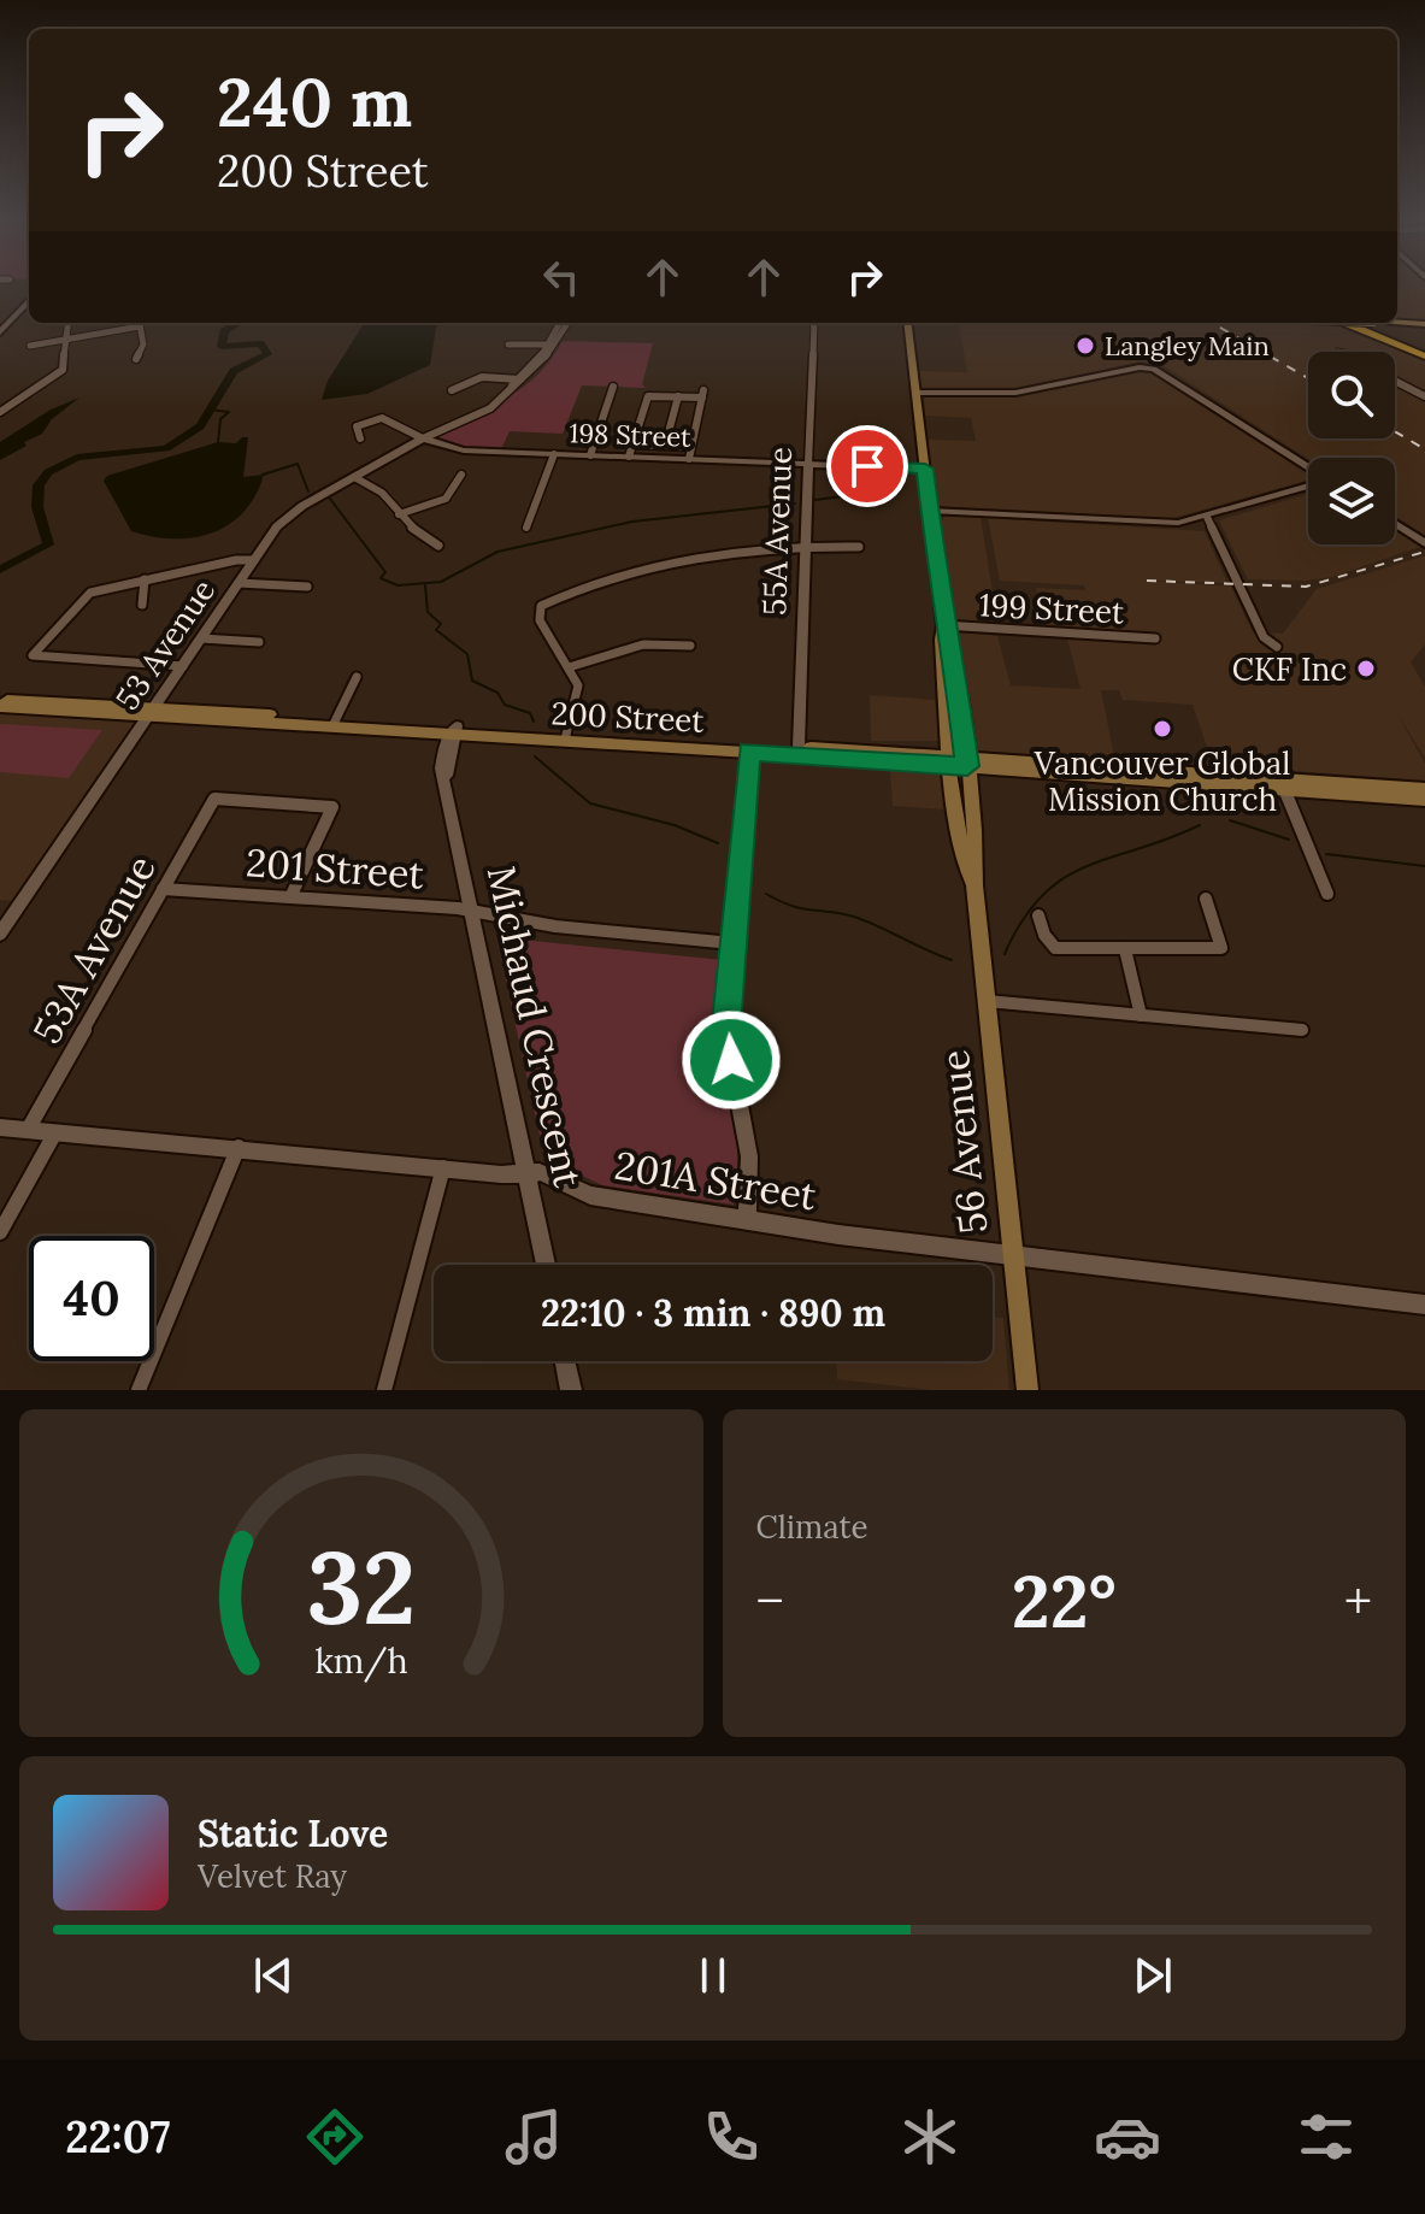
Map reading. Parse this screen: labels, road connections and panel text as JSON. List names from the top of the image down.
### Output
{
  "streets": {
    "main road": ["200 Street", "56 Avenue"],
    "street": [
      "198 Street",
      "55A Avenue",
      "199 Street",
      "53 Avenue",
      "201 Street",
      "53A Avenue",
      "Michaud Crescent",
      "201A Street"
    ]
  },
  "crossings": [
    ["198 Street", "55A Avenue"],
    ["198 Street", "53 Avenue"],
    ["198 Street", "56 Avenue"],
    ["55A Avenue", "200 Street"],
    ["199 Street", "56 Avenue"],
    ["53 Avenue", "200 Street"],
    ["200 Street", "Michaud Crescent"],
    ["200 Street", "56 Avenue"],
    ["201 Street", "53A Avenue"],
    ["201 Street", "Michaud Crescent"],
    ["53A Avenue", "201A Street"],
    ["Michaud Crescent", "201A Street"],
    ["56 Avenue", "201A Street"]
  ],
  "places": ["Langley Main", "CKF Inc", "Vancouver Global Mission Church"],
  "page": {
    "turn": ["240 m", "200 Street"],
    "limit": "40",
    "trip": "22:10 · 3 min · 890 m",
    "tile": "Climate",
    "heat": ["−", "22°", "+"],
    "song": ["Static Love", "Velvet Ray"],
    "tabs": "22:07",
    "gauge": ["32", "km/h"]
  }
}
